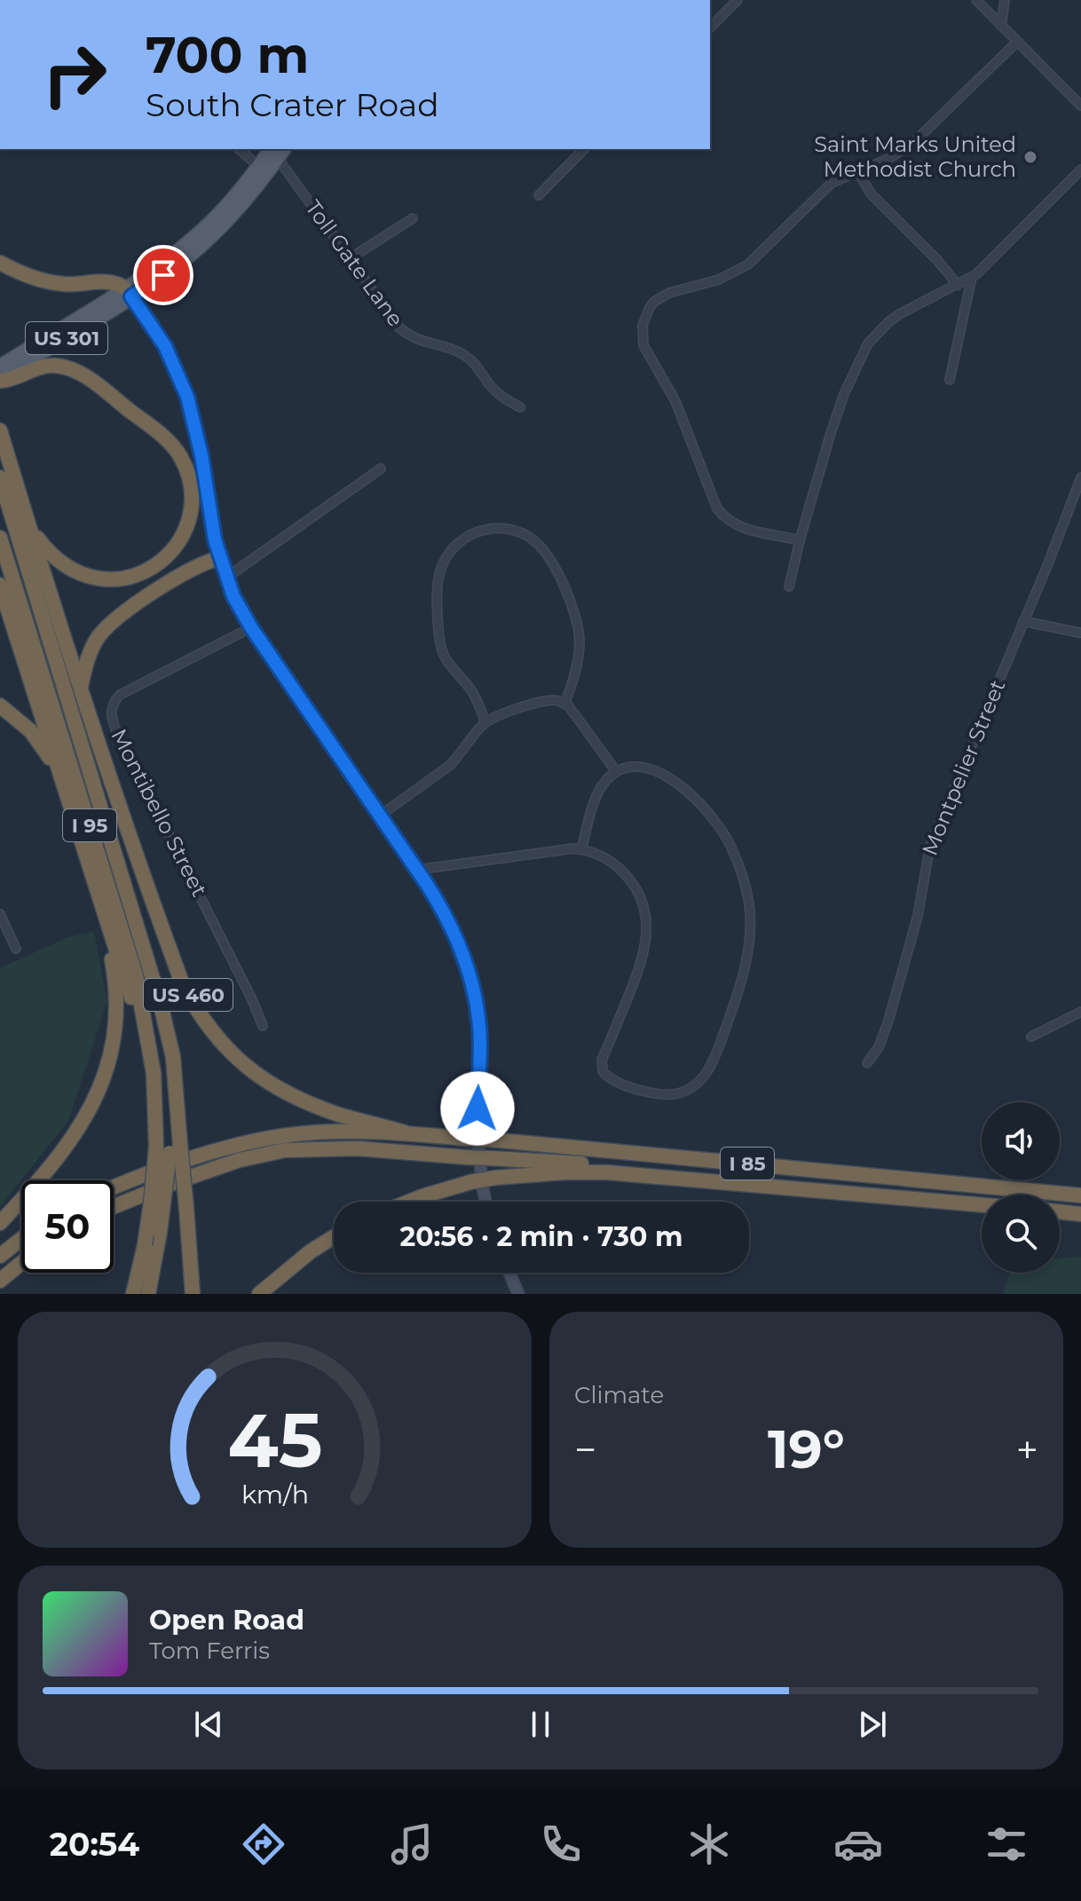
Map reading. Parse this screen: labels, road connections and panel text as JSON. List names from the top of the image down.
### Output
{
  "streets": {
    "highway": ["I 95", "US 460", "I 85"],
    "main road": ["US 301"],
    "street": ["Toll Gate Lane", "Montpelier Street", "Montibello Street"]
  },
  "crossings": [
    ["Toll Gate Lane", "US 301"],
    ["I 95", "US 460"],
    ["US 460", "I 85"]
  ],
  "places": ["Saint Marks United Methodist Church"],
  "page": {
    "turn": ["700 m", "South Crater Road"],
    "limit": "50",
    "trip": "20:56 · 2 min · 730 m",
    "tile": "Climate",
    "heat": ["−", "19°", "+"],
    "song": ["Open Road", "Tom Ferris"],
    "tabs": "20:54",
    "gauge": ["45", "km/h"]
  }
}
